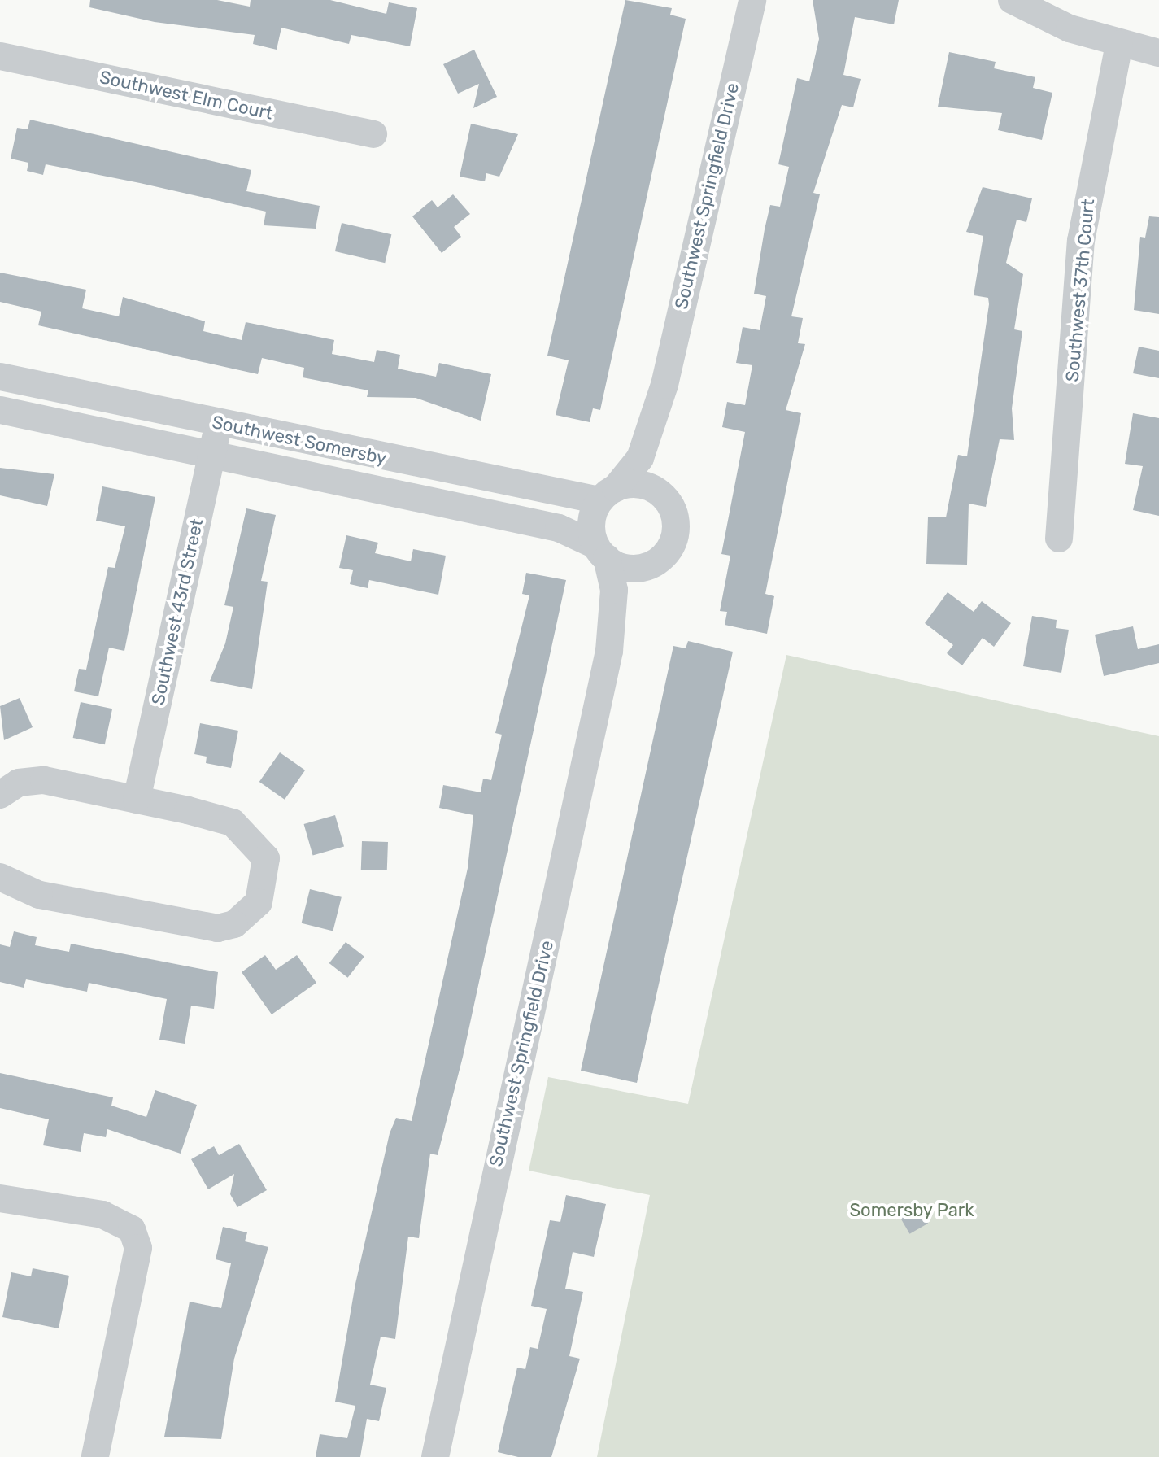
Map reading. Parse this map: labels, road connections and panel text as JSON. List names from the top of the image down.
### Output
{
  "streets": {
    "street": [
      "Southwest Elm Court",
      "Southwest Springfield Drive",
      "Southwest 37th Court",
      "Southwest Somersby",
      "Southwest 43rd Street"
    ]
  },
  "crossings": [
    ["Southwest Springfield Drive", "Southwest Somersby"],
    ["Southwest Somersby", "Southwest 43rd Street"]
  ],
  "parks": ["Somersby Park"]
}
